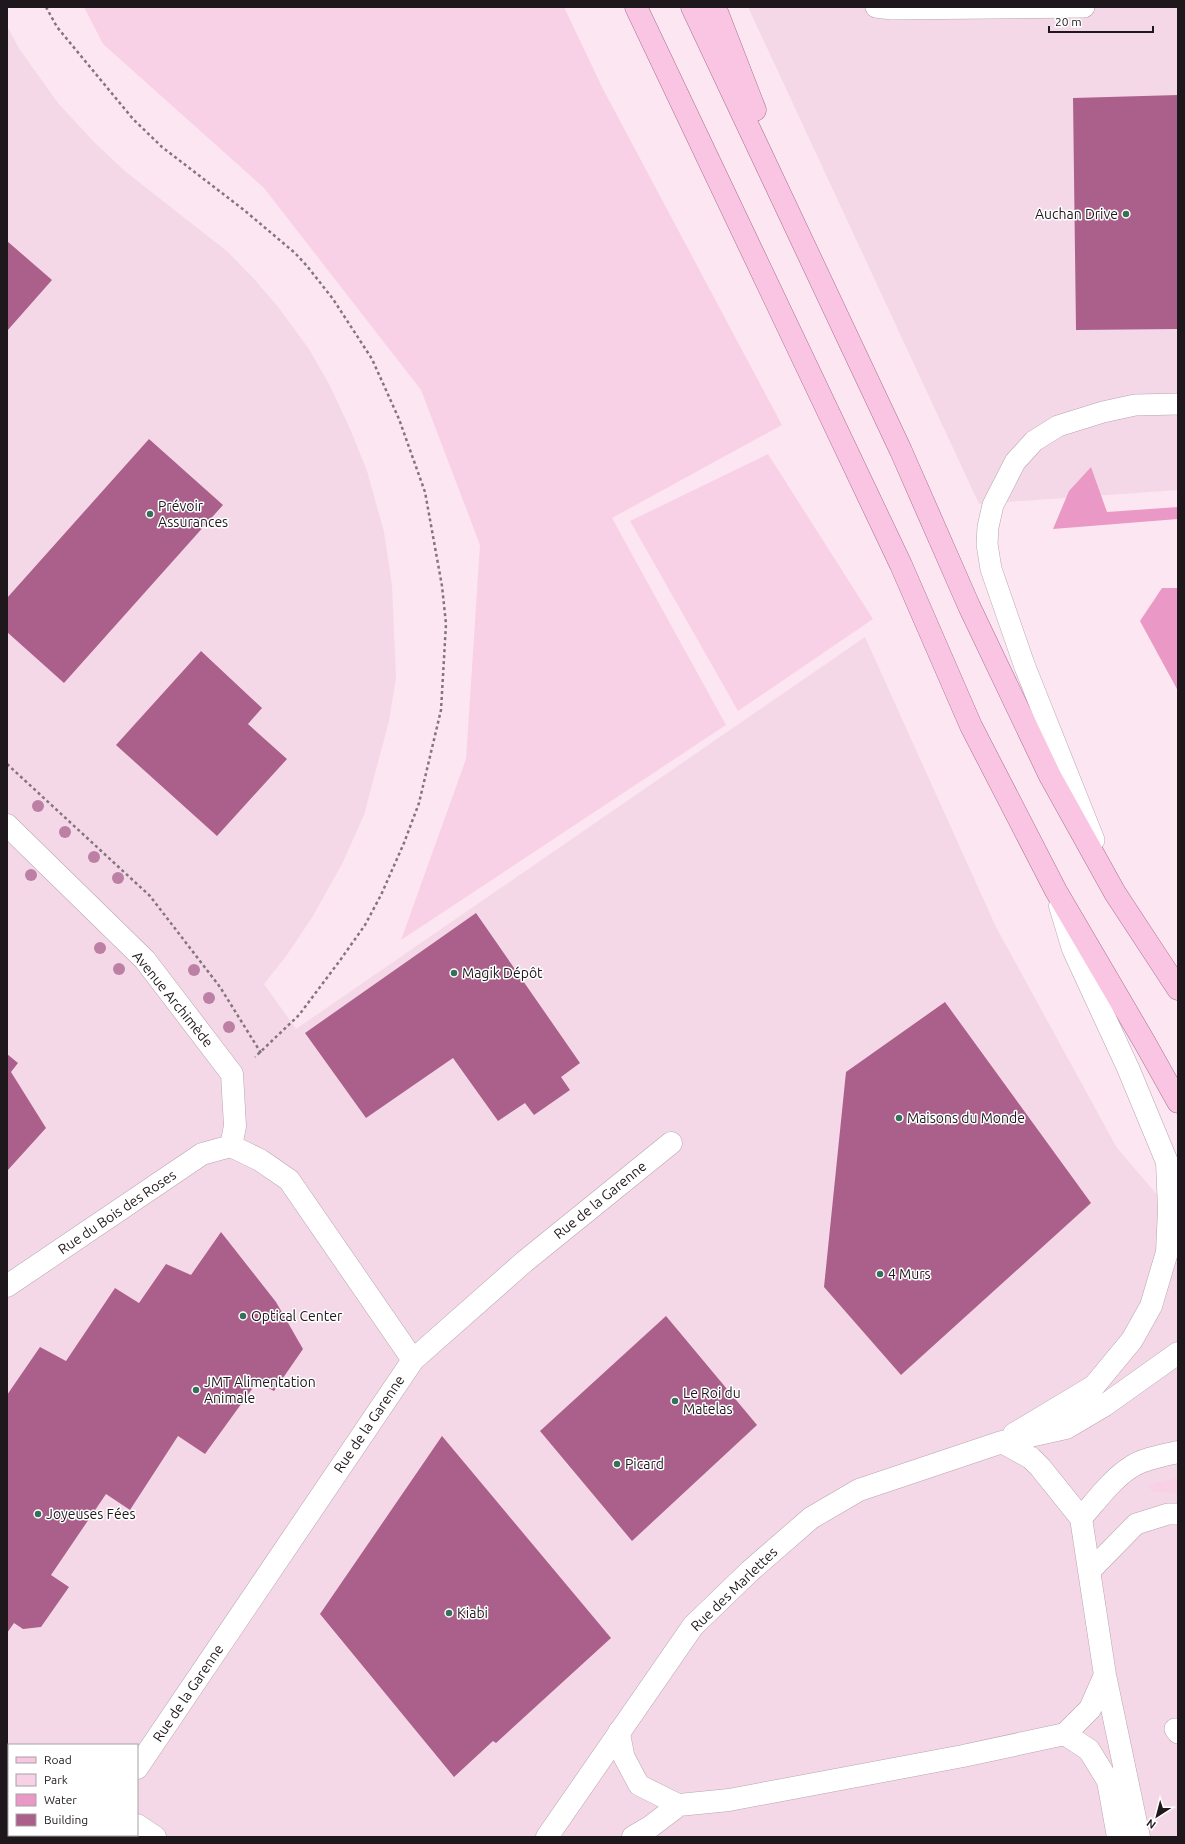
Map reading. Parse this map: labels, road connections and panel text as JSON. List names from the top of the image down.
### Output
{
  "streets": {
    "street": [
      "Avenue Archimède",
      "Rue de la Garenne",
      "Rue du Bois des Roses",
      "Rue des Marlettes"
    ]
  },
  "places": [
    "Auchan Drive",
    "Prévoir Assurances",
    "Magik Dépôt",
    "Maisons du Monde",
    "4 Murs",
    "Optical Center",
    "JMT Alimentation Animale",
    "Le Roi du Matelas",
    "Picard",
    "Joyeuses Fées",
    "Kiabi"
  ],
  "legend": [
    "Road",
    "Park",
    "Water",
    "Building"
  ],
  "scale_bar": "20 m",
  "north": "bottom left"
}
